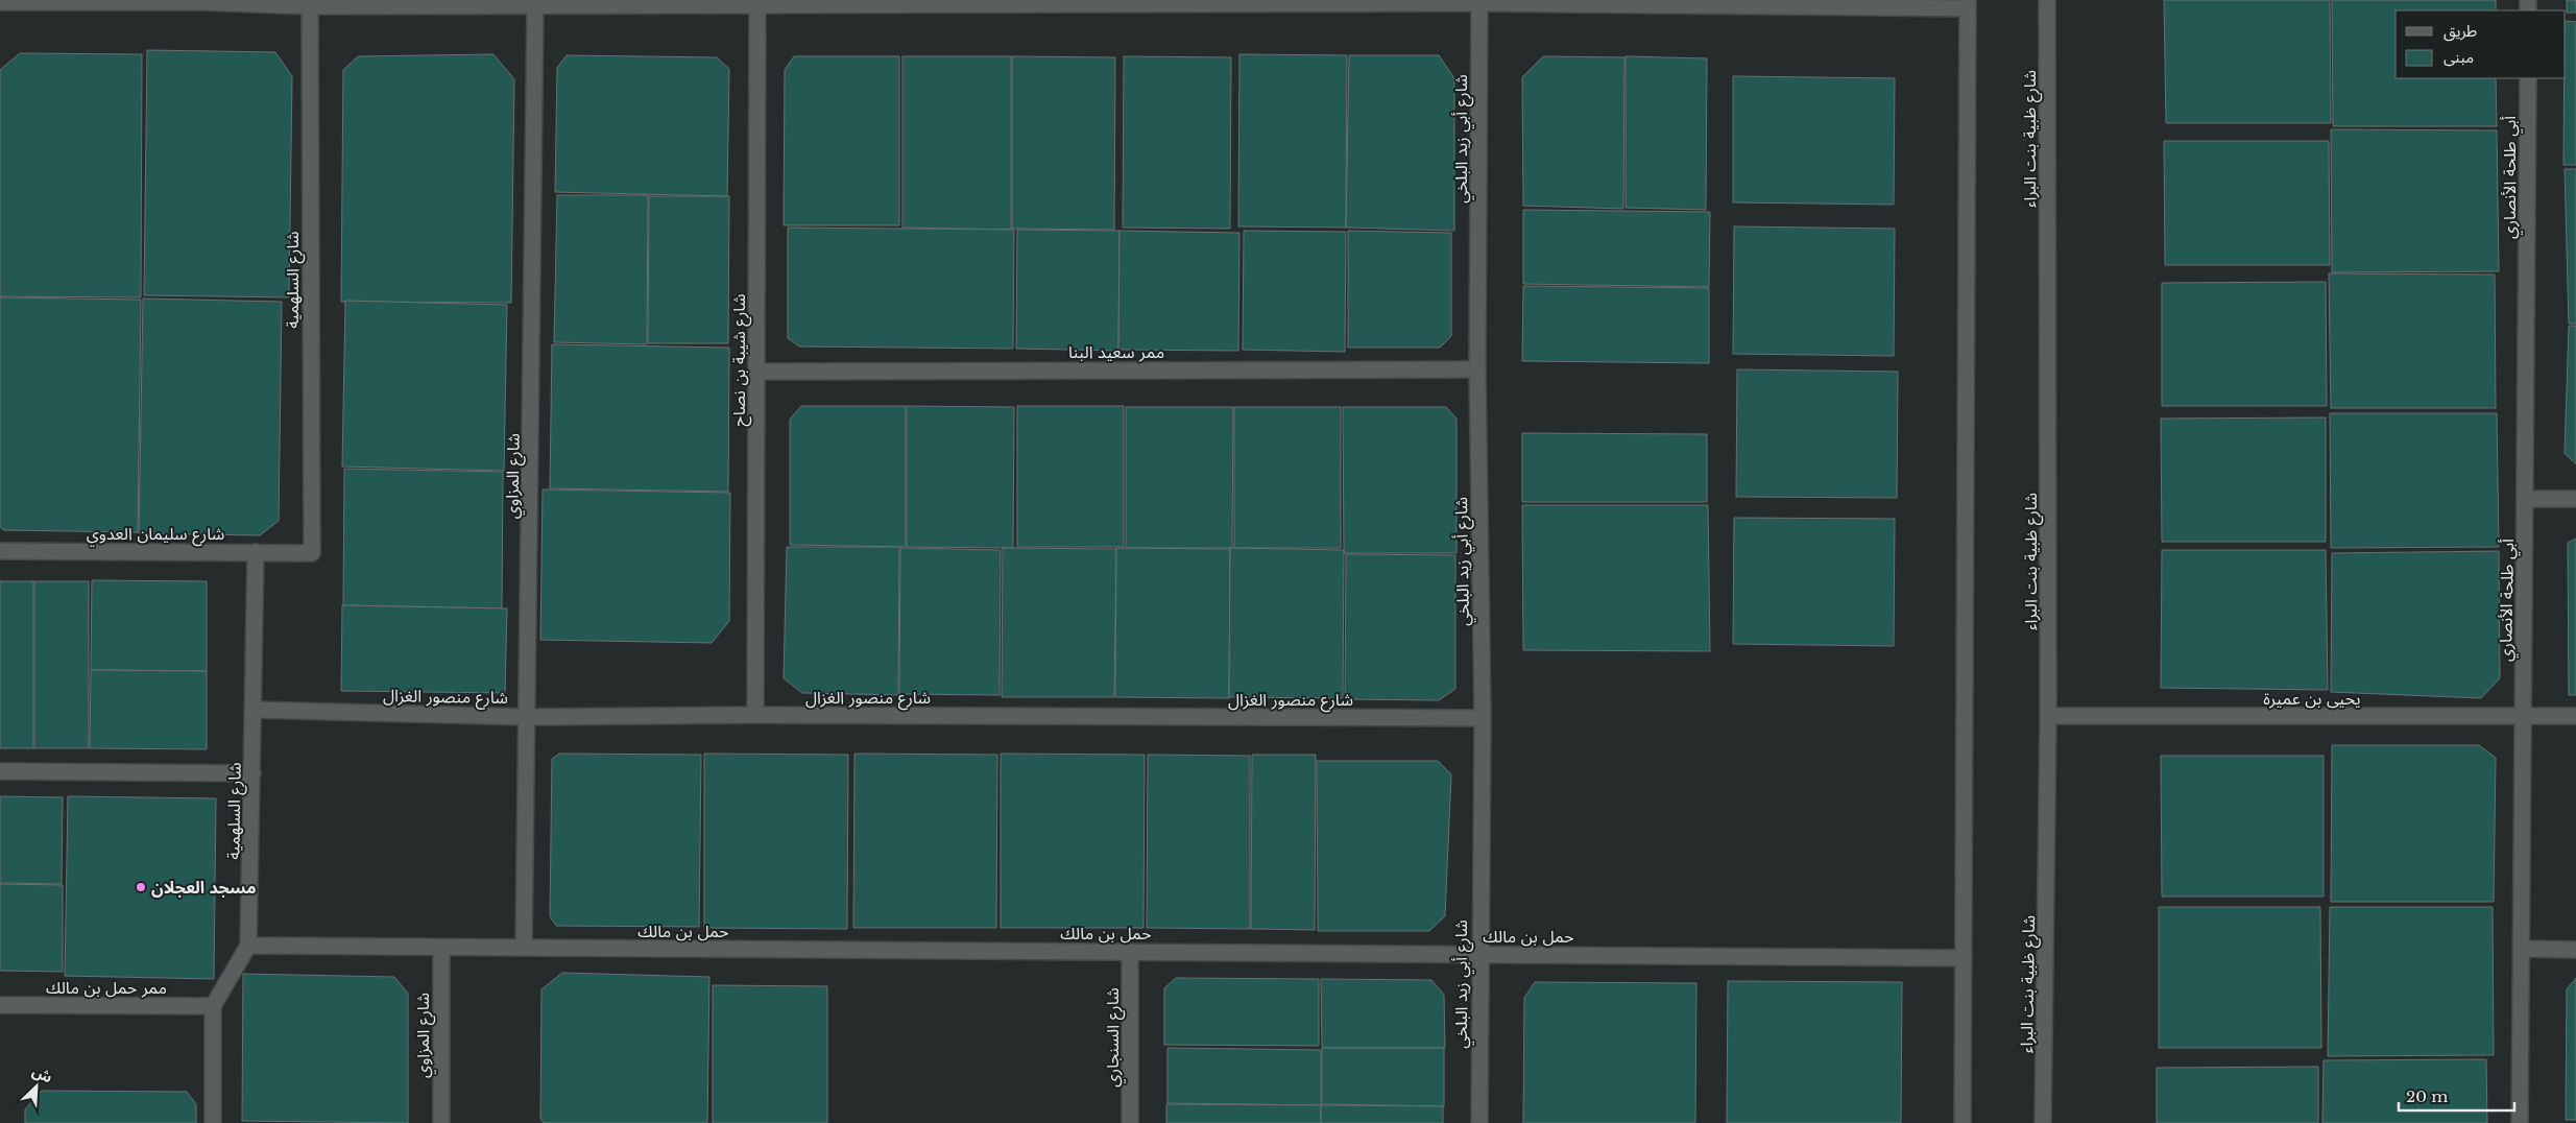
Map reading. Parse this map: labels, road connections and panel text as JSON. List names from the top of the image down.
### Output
{
  "streets": {
    "street": [
      "شارع أبي زيد البلخي",
      "شارع ظبية بنت البراء",
      "أبي طلحة الأنصاري",
      "شارع السلهمية",
      "ممر سعيد البنا",
      "شارع شيبة بن نصاح",
      "شارع المزاوي",
      "شارع سليمان العدوي",
      "شارع منصور الغزال",
      "يحيى بن عميرة",
      "حمل بن مالك",
      "ممر حمل بن مالك",
      "شارع السنجاري"
    ]
  },
  "crossings": [
    ["شارع أبي زيد البلخي", "ممر سعيد البنا"],
    ["شارع أبي زيد البلخي", "شارع منصور الغزال"],
    ["شارع أبي زيد البلخي", "حمل بن مالك"],
    ["شارع ظبية بنت البراء", "يحيى بن عميرة"],
    ["أبي طلحة الأنصاري", "يحيى بن عميرة"],
    ["شارع السلهمية", "شارع سليمان العدوي"],
    ["شارع السلهمية", "شارع منصور الغزال"],
    ["شارع السلهمية", "حمل بن مالك"],
    ["شارع السلهمية", "ممر حمل بن مالك"],
    ["ممر سعيد البنا", "شارع شيبة بن نصاح"],
    ["شارع شيبة بن نصاح", "شارع منصور الغزال"],
    ["شارع المزاوي", "شارع منصور الغزال"],
    ["شارع المزاوي", "حمل بن مالك"],
    ["حمل بن مالك", "شارع السنجاري"]
  ],
  "places": ["مسجد العجلان"],
  "legend": ["طريق", "مبنى"],
  "scale_bar": "20 m",
  "north": "top right"
}
